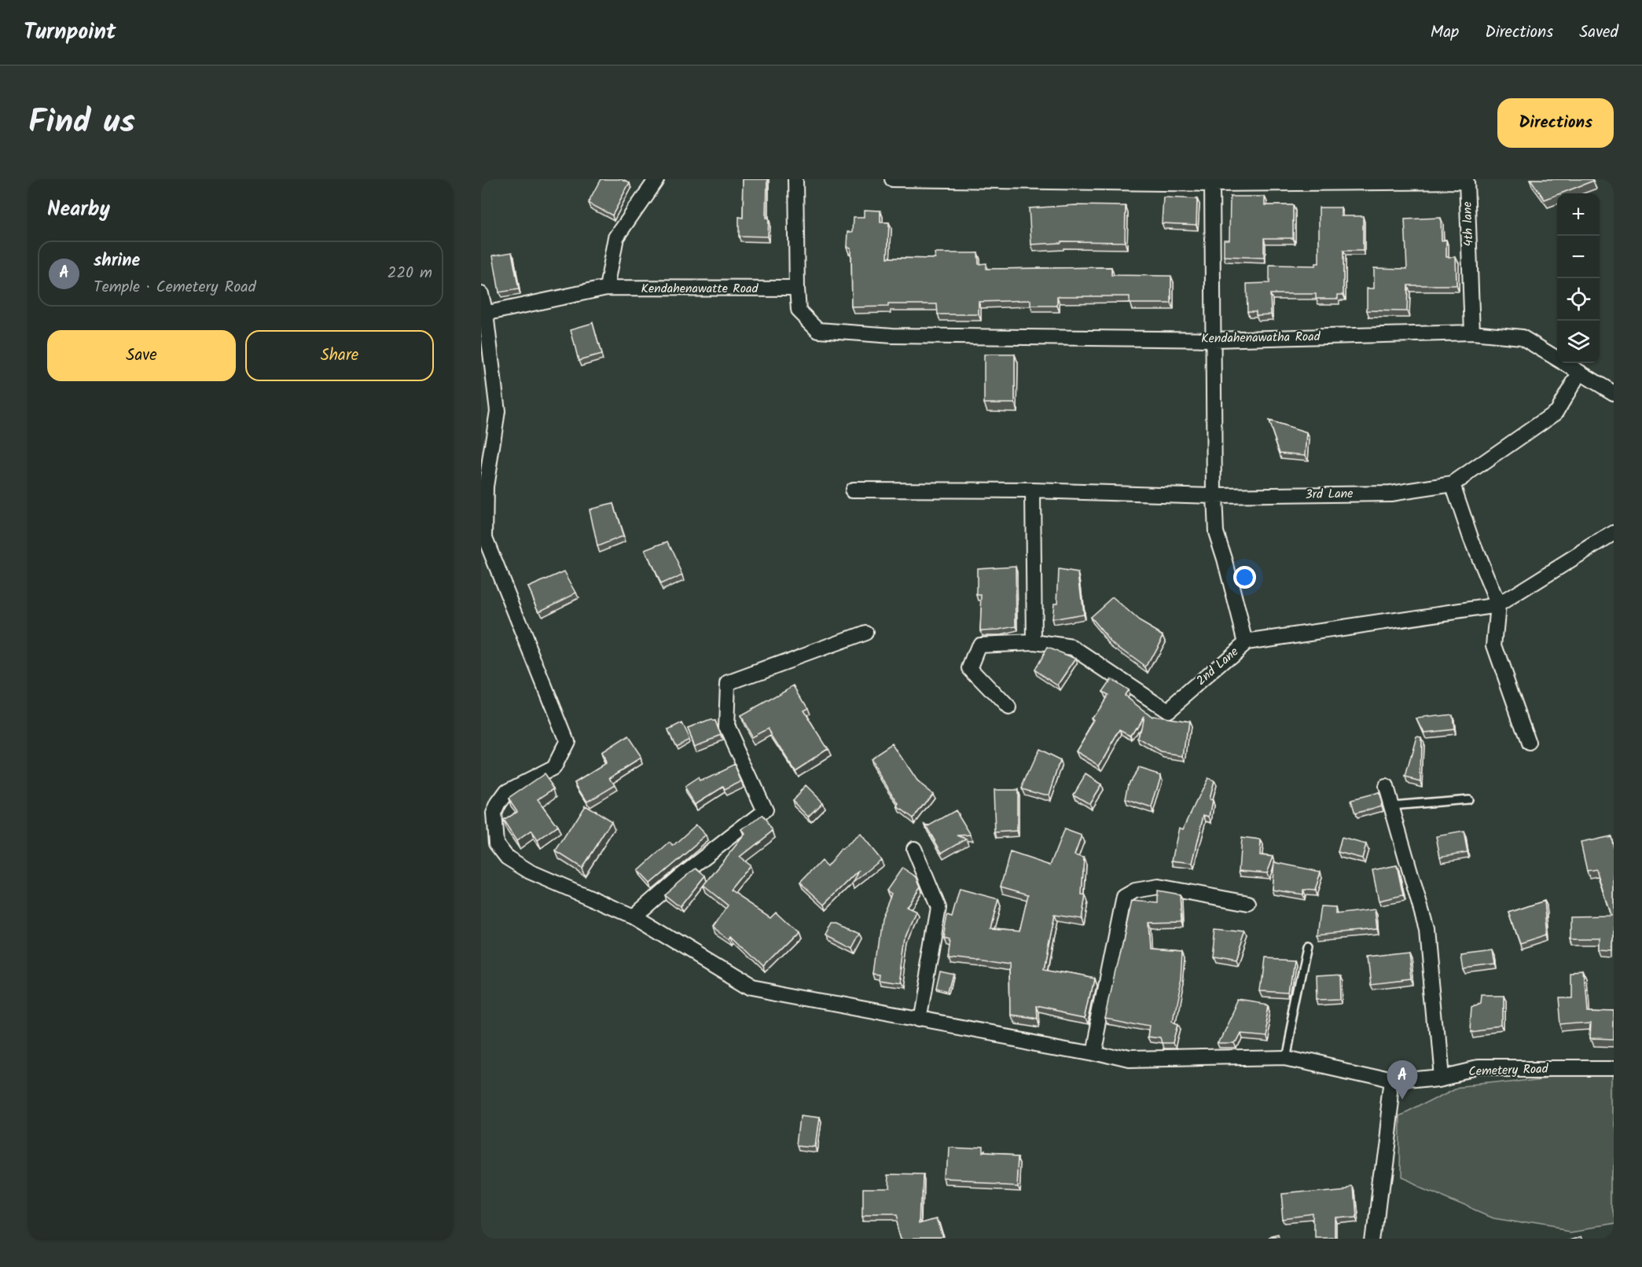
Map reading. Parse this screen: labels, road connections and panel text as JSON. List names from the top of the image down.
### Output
{
  "streets": {
    "street": [
      "4th lane",
      "Kendahenawatte Road",
      "Kendahenawatha Road",
      "3rd Lane",
      "2nd Lane",
      "Cemetery Road"
    ]
  },
  "crossings": [
    ["4th lane", "Kendahenawatha Road"],
    ["Kendahenawatte Road", "Kendahenawatha Road"],
    ["Kendahenawatte Road", "Cemetery Road"],
    ["Kendahenawatha Road", "3rd Lane"]
  ],
  "page": {
    "header": "Turnpoint",
    "nav": ["Map", "Directions", "Saved"],
    "title": "Find us",
    "buttons": [
      "Directions",
      ["Save", "Share"]
    ],
    "heading": "Nearby",
    "map_buttons": ["+", "−"],
    "list": [
      {
        "mark": "A",
        "name": "shrine",
        "note": "Temple · Cemetery Road",
        "value": "220 m"
      }
    ],
    "pins": "A"
  }
}
